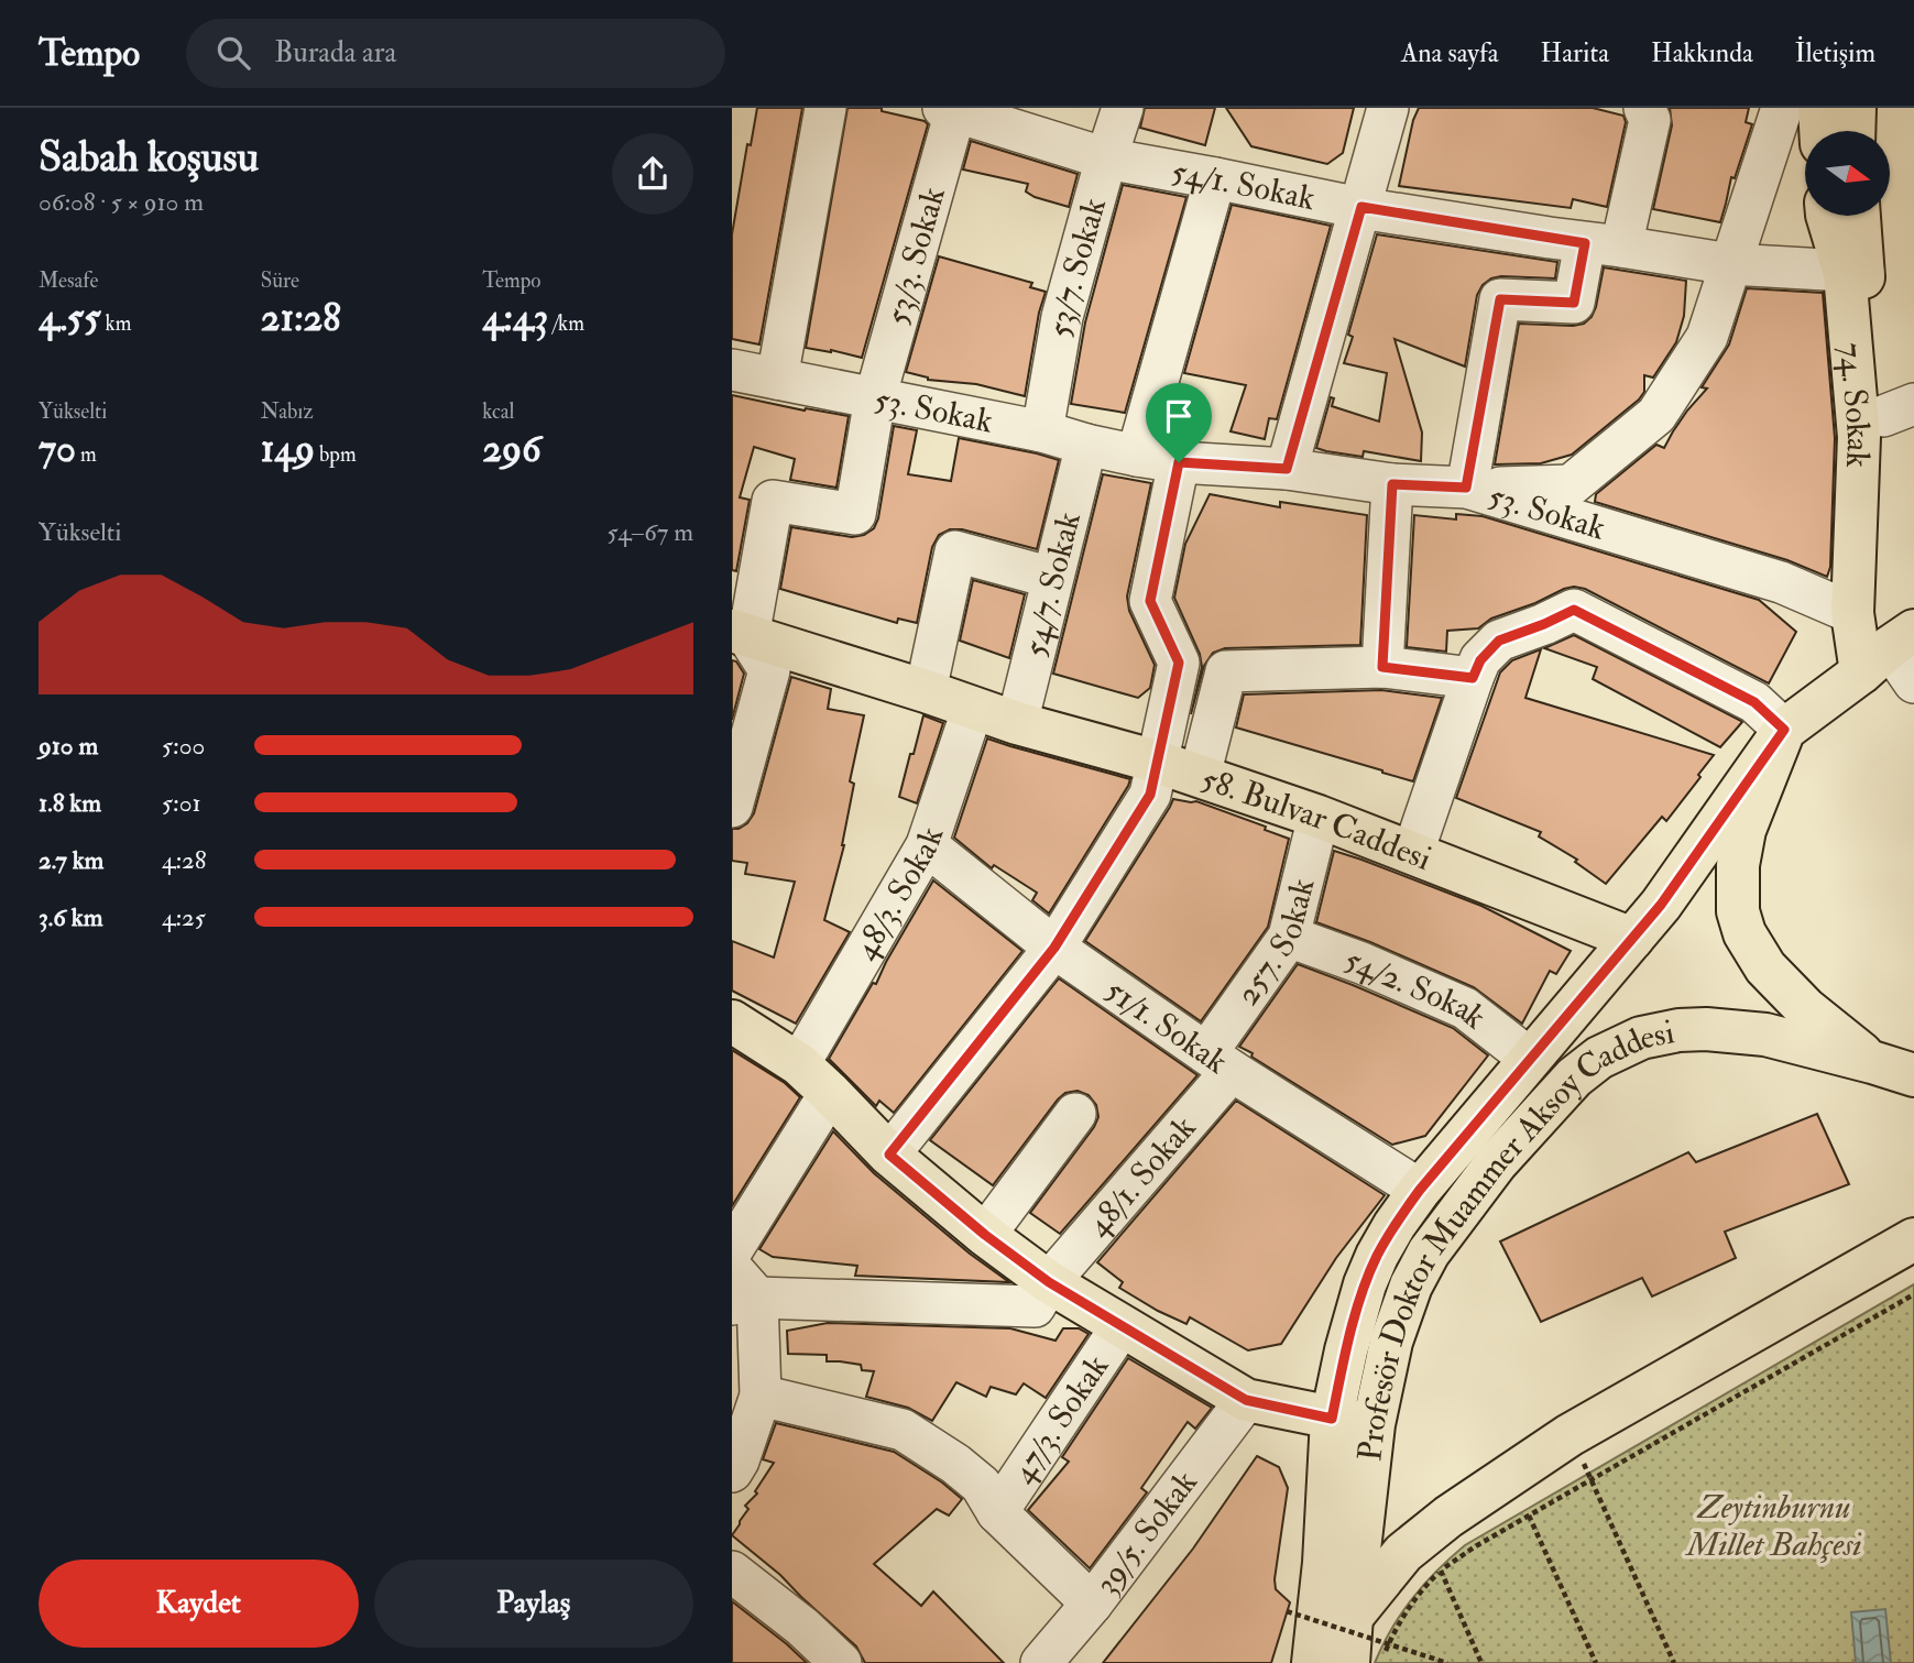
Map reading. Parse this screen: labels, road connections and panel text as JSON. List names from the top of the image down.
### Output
{
  "streets": {
    "main road": ["74. Sokak", "58. Bulvar Caddesi", "Profesör Doktor Muammer Aksoy Caddesi"],
    "street": [
      "54/1. Sokak",
      "53/3. Sokak",
      "53/7. Sokak",
      "53. Sokak",
      "54/7. Sokak",
      "48/3. Sokak",
      "257. Sokak",
      "54/2. Sokak",
      "51/1. Sokak",
      "48/1. Sokak",
      "47/3. Sokak",
      "39/5. Sokak"
    ]
  },
  "crossings": [
    ["54/1. Sokak", "53/3. Sokak"],
    ["54/1. Sokak", "53/7. Sokak"],
    ["54/1. Sokak", "74. Sokak"],
    ["53/3. Sokak", "53. Sokak"],
    ["53/3. Sokak", "58. Bulvar Caddesi"],
    ["53/7. Sokak", "53. Sokak"],
    ["74. Sokak", "53. Sokak"],
    ["53. Sokak", "54/7. Sokak"],
    ["54/7. Sokak", "58. Bulvar Caddesi"],
    ["58. Bulvar Caddesi", "48/3. Sokak"],
    ["58. Bulvar Caddesi", "257. Sokak"],
    ["58. Bulvar Caddesi", "Profesör Doktor Muammer Aksoy Caddesi"],
    ["48/3. Sokak", "51/1. Sokak"],
    ["257. Sokak", "54/2. Sokak"],
    ["257. Sokak", "51/1. Sokak"],
    ["257. Sokak", "48/1. Sokak"],
    ["54/2. Sokak", "Profesör Doktor Muammer Aksoy Caddesi"],
    ["51/1. Sokak", "48/1. Sokak"],
    ["51/1. Sokak", "Profesör Doktor Muammer Aksoy Caddesi"]
  ],
  "parks": ["Zeytinburnu Millet Bahçesi"],
  "north": "right",
  "page": {
    "header": "Tempo",
    "search": "Burada ara",
    "nav": [
      "Ana sayfa",
      "Harita",
      "Hakkında",
      "İletişim"
    ],
    "heading": ["Sabah koşusu", "06:08 · 5 × 910 m"],
    "stats": [
      ["Mesafe", "4.55 km"],
      ["Süre", "21:28"],
      ["Tempo", "4:43 /km"],
      ["Yükselti", "70 m"],
      ["Nabız", "149 bpm"],
      ["kcal", "296"]
    ],
    "chart": ["Yükselti", "54–67 m"],
    "list": [
      {
        "name": "910 m",
        "note": "5:00"
      },
      {
        "name": "1.8 km",
        "note": "5:01"
      },
      {
        "name": "2.7 km",
        "note": "4:28"
      },
      {
        "name": "3.6 km",
        "note": "4:25"
      }
    ],
    "buttons": ["Kaydet", "Paylaş"]
  }
}
